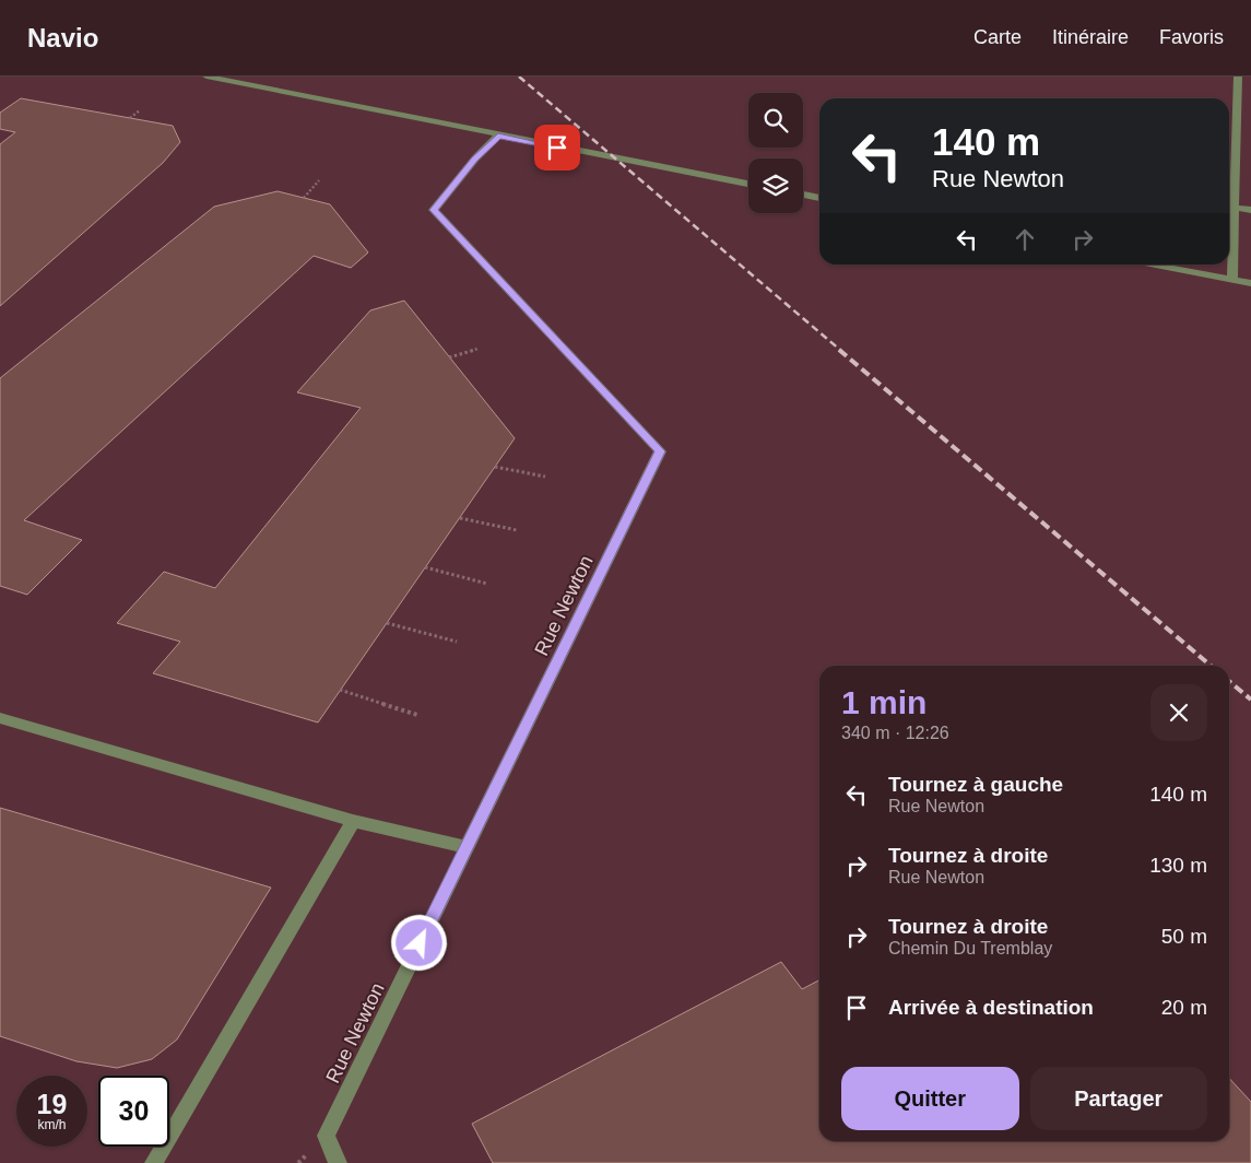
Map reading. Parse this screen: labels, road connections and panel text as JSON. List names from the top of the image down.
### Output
{
  "streets": {
    "street": ["Rue Newton"]
  },
  "page": {
    "header": "Navio",
    "nav": ["Carte", "Itinéraire", "Favoris"],
    "turn": ["140 m", "Rue Newton"],
    "heading": ["1 min", "340 m · 12:26"],
    "list": [
      {
        "name": "Tournez à gauche",
        "note": "Rue Newton",
        "value": "140 m"
      },
      {
        "name": "Tournez à droite",
        "note": "Rue Newton",
        "value": "130 m"
      },
      {
        "name": "Tournez à droite",
        "note": "Chemin Du Tremblay",
        "value": "50 m"
      },
      {
        "name": "Arrivée à destination",
        "value": "20 m"
      }
    ],
    "buttons": ["Quitter", "Partager"],
    "speed": "19 km/h",
    "limit": "30"
  }
}
